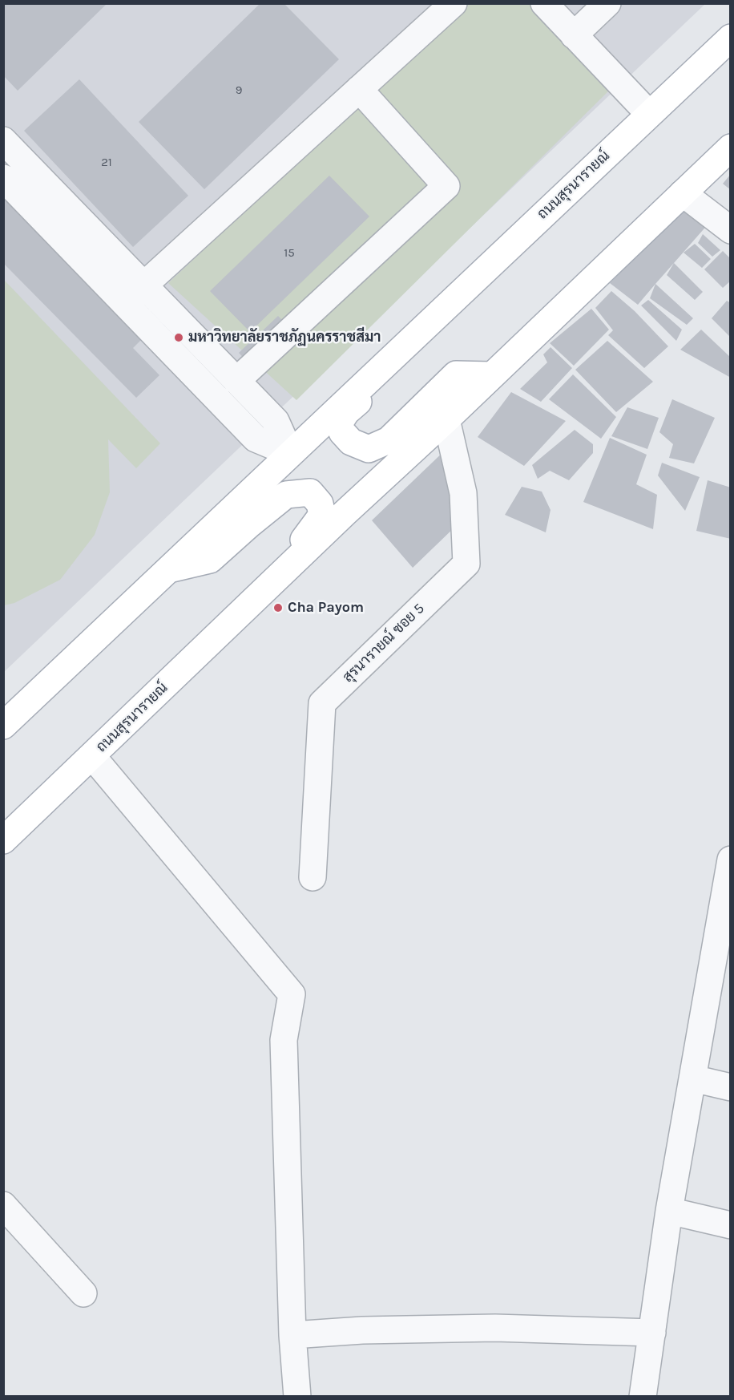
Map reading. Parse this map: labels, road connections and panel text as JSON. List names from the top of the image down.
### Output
{
  "streets": {
    "main road": ["ถนนสุรนารายณ์"],
    "street": ["สุรนารายณ์ ซอย 5"]
  },
  "crossings": [
    ["ถนนสุรนารายณ์", "สุรนารายณ์ ซอย 5"]
  ],
  "places": ["มหาวิทยาลัยราชภัฏนครราชสีมา", "Cha Payom"],
  "house_numbers": ["9", "21", "15"]
}
